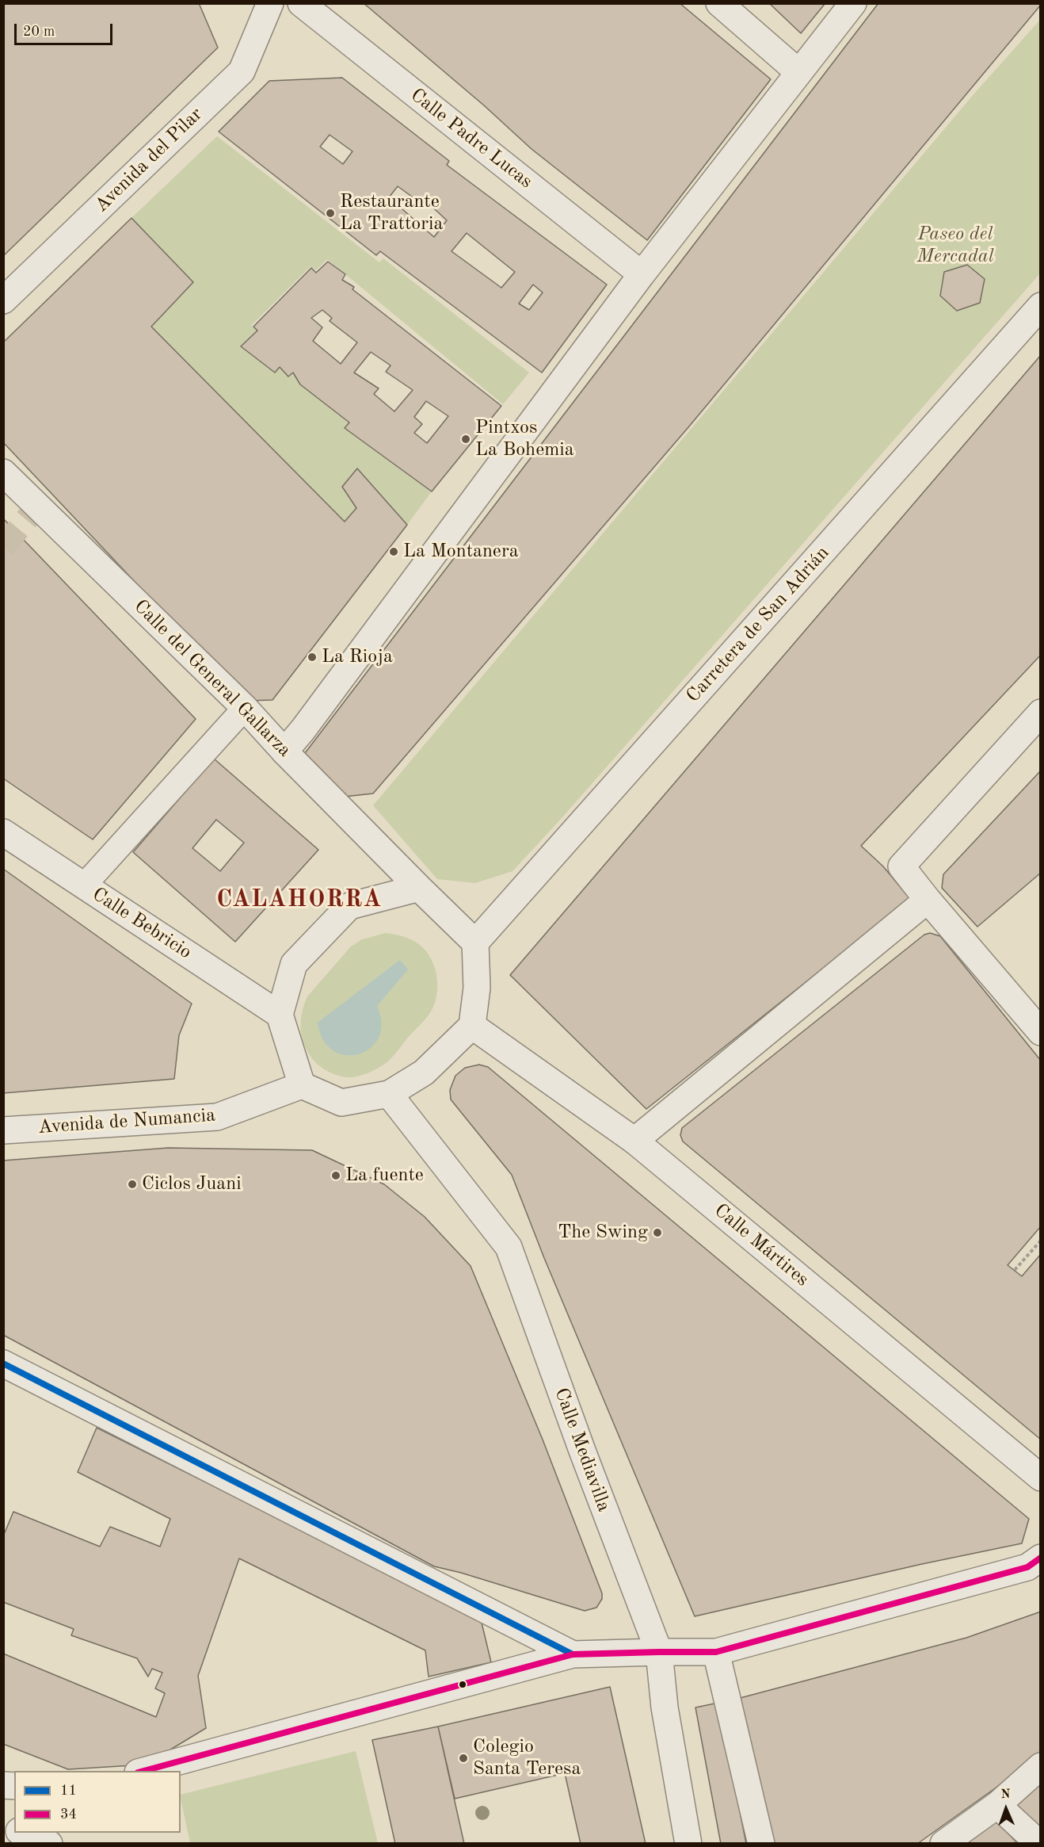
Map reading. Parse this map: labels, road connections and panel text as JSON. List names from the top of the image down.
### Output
{
  "streets": {
    "street": [
      "Calle Padre Lucas",
      "Avenida del Pilar",
      "Carretera de San Adrián",
      "Calle del General Gallarza",
      "Calle Bebricio",
      "Avenida de Numancia",
      "Calle Mártires",
      "Calle Mediavilla"
    ]
  },
  "crossings": [
    ["Carretera de San Adrián", "Calle del General Gallarza"]
  ],
  "districts": ["CALAHORRA"],
  "parks": ["Paseo del Mercadal"],
  "places": [
    "Restaurante La Trattoria",
    "Pintxos La Bohemia",
    "La Montanera",
    "La Rioja",
    "La fuente",
    "Ciclos Juani",
    "The Swing",
    "Colegio Santa Teresa"
  ],
  "lines": ["transit line 11", "transit line 34"],
  "legend": ["11", "34"],
  "scale_bar": "20 m",
  "north": "top"
}
